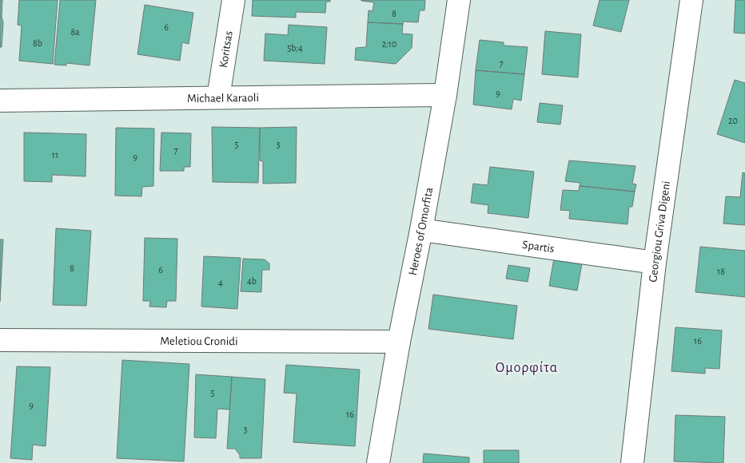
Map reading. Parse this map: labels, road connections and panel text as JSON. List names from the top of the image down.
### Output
{
  "streets": {
    "street": [
      "Koritsas",
      "Michael Karaoli",
      "Heroes of Omorfita",
      "Georgiou Griva Digeni",
      "Spartis",
      "Meletiou Cronidi"
    ]
  },
  "crossings": [
    ["Koritsas", "Michael Karaoli"],
    ["Michael Karaoli", "Heroes of Omorfita"],
    ["Heroes of Omorfita", "Spartis"],
    ["Heroes of Omorfita", "Meletiou Cronidi"],
    ["Georgiou Griva Digeni", "Spartis"]
  ],
  "districts": ["Ομορφίτα"],
  "house_numbers": [
    "8",
    "6",
    "8a",
    "8b",
    "2;10",
    "5b;4",
    "7",
    "9",
    "20",
    "5",
    "3",
    "7",
    "11",
    "9",
    "8",
    "6",
    "18",
    "4b",
    "4",
    "16",
    "5",
    "9",
    "16",
    "3"
  ]
}
